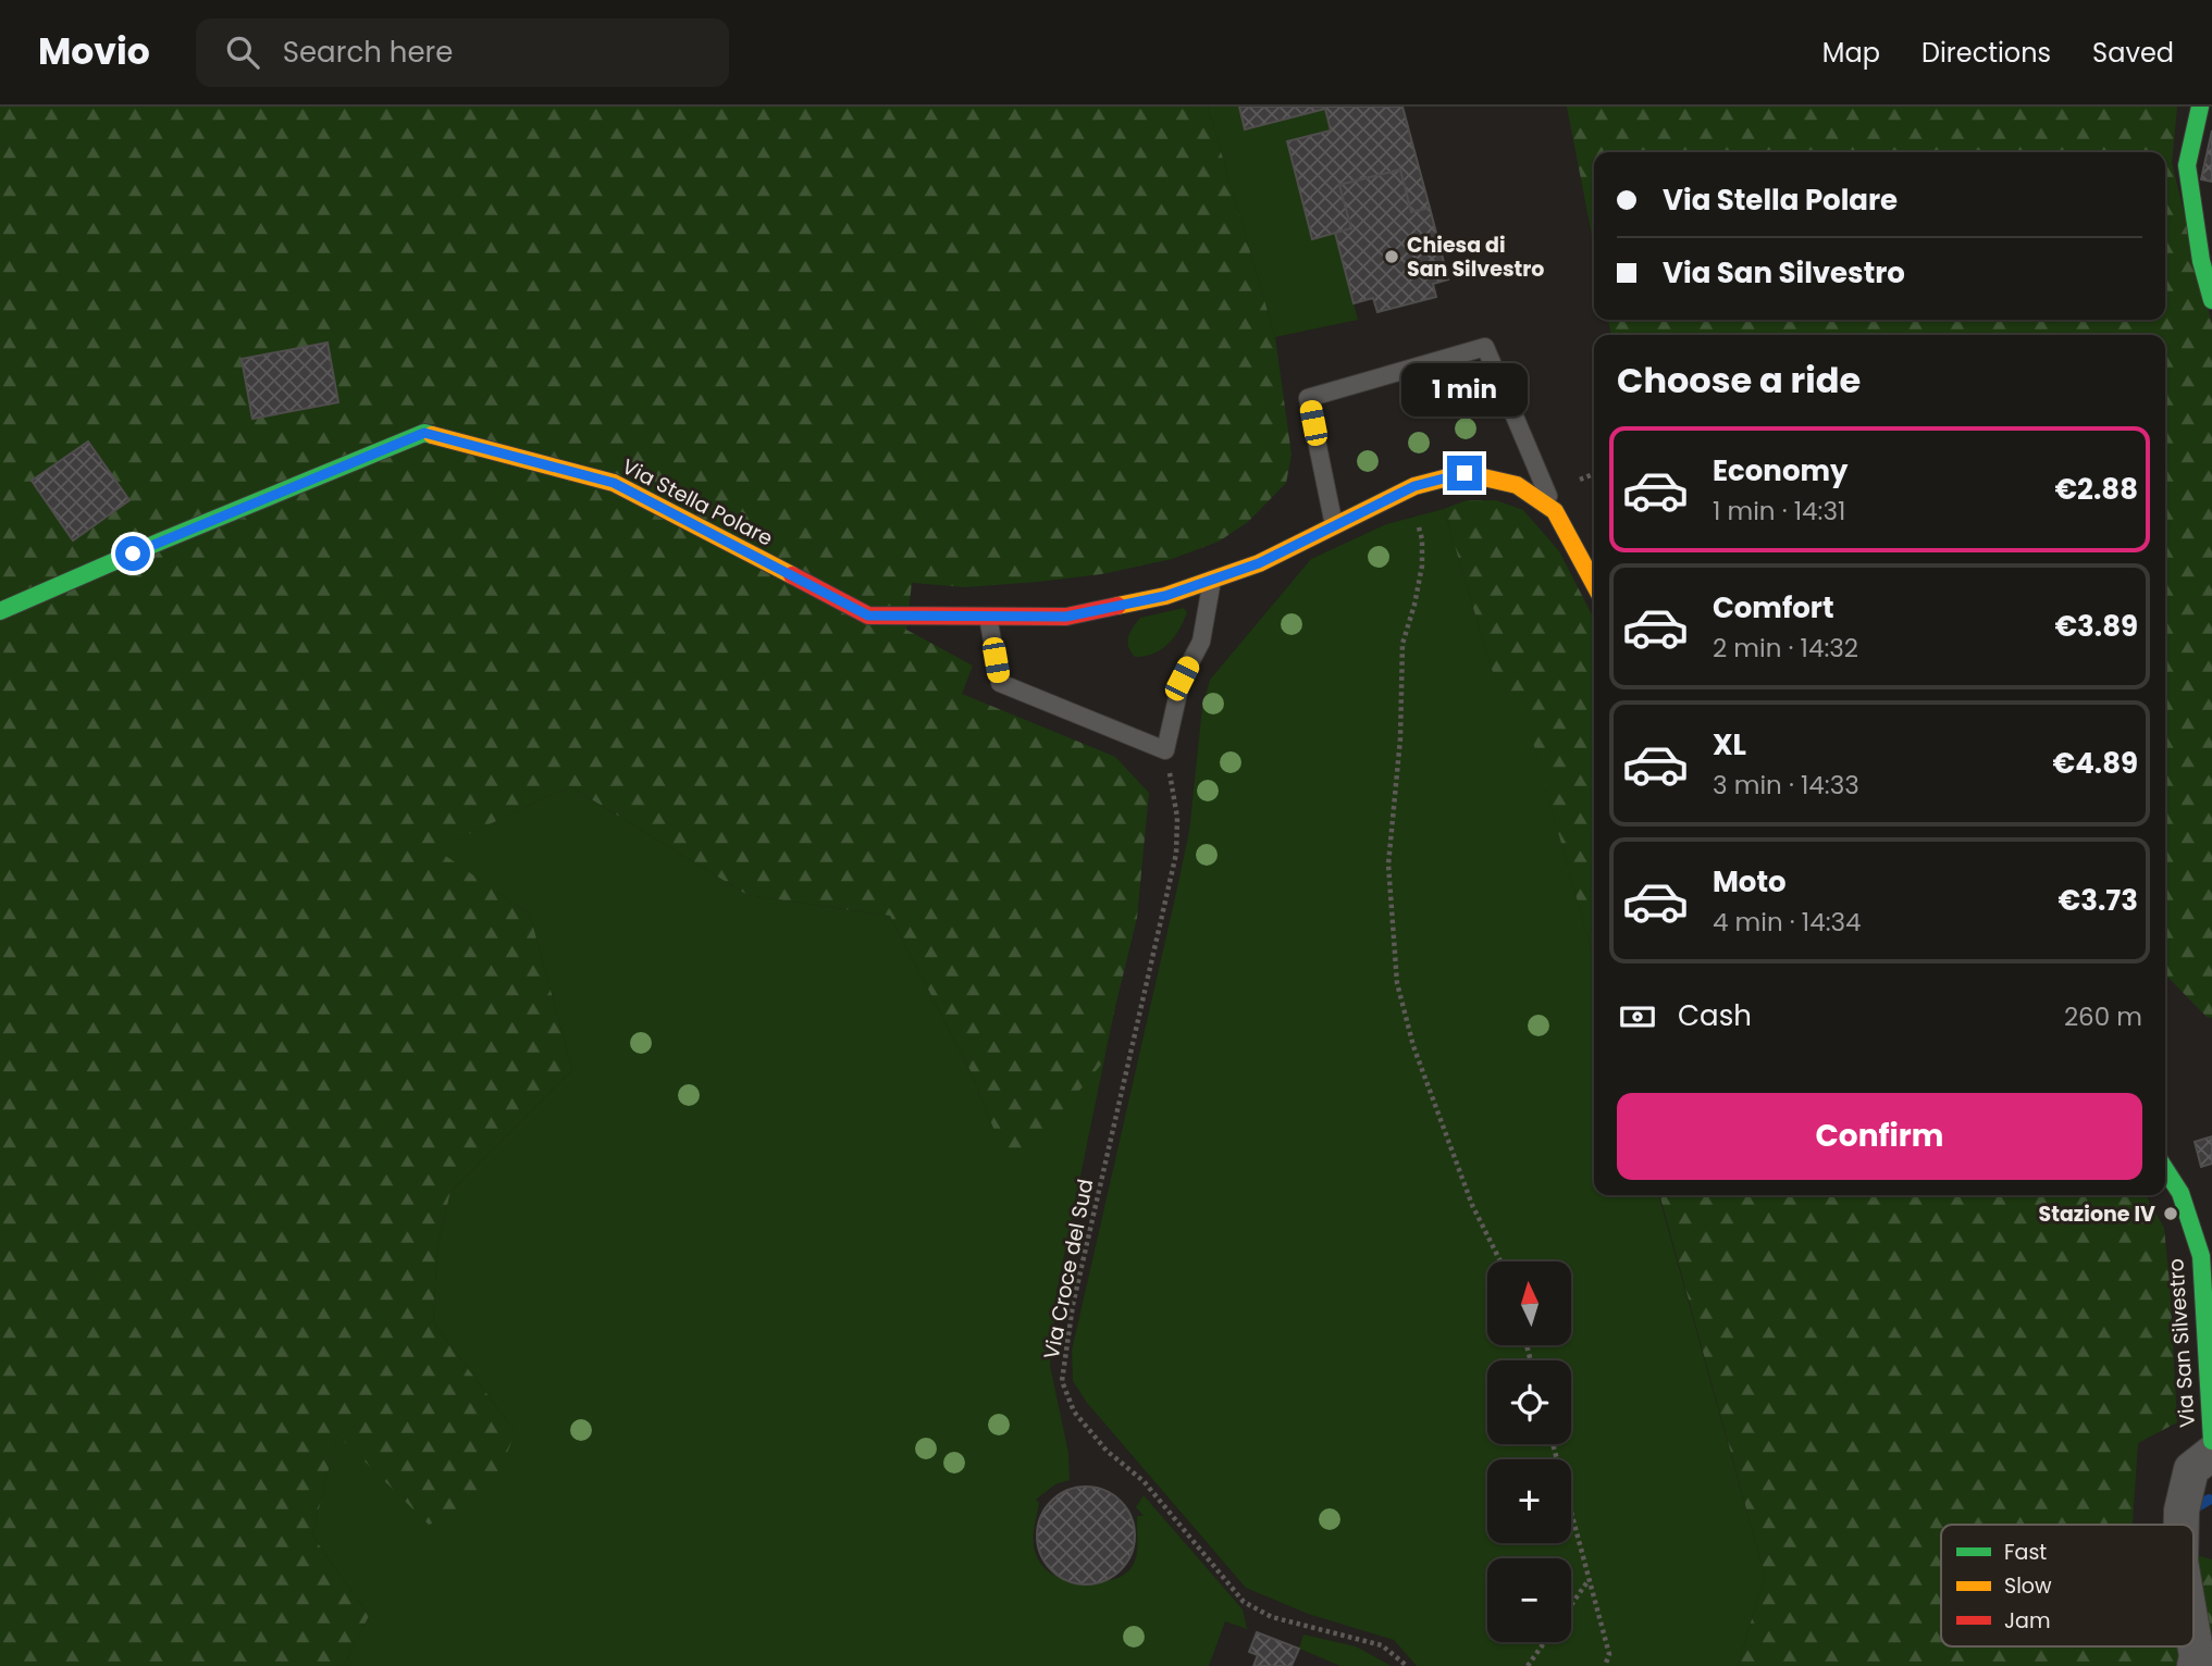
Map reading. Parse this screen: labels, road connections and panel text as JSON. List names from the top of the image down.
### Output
{
  "streets": {
    "street": ["Via Stella Polare", "Via San Silvestro"],
    "path": ["Via Croce del Sud"]
  },
  "places": ["Chiesa di San Silvestro", "Stazione IV"],
  "legend": ["Fast", "Slow", "Jam"],
  "north": "top",
  "page": {
    "header": "Movio",
    "search": "Search here",
    "nav": ["Map", "Directions", "Saved"],
    "banner": ["Via Stella Polare", "Via San Silvestro"],
    "heading": "Choose a ride",
    "bubble": "1 min",
    "list": [
      {
        "name": "Economy",
        "note": "1 min · 14:31",
        "value": "€2.88"
      },
      {
        "name": "Comfort",
        "note": "2 min · 14:32",
        "value": "€3.89"
      },
      {
        "name": "XL",
        "note": "3 min · 14:33",
        "value": "€4.89"
      },
      {
        "name": "Moto",
        "note": "4 min · 14:34",
        "value": "€3.73"
      }
    ],
    "pay": ["Cash", "260 m"],
    "buttons": "Confirm",
    "map_buttons": ["+", "−"]
  }
}
